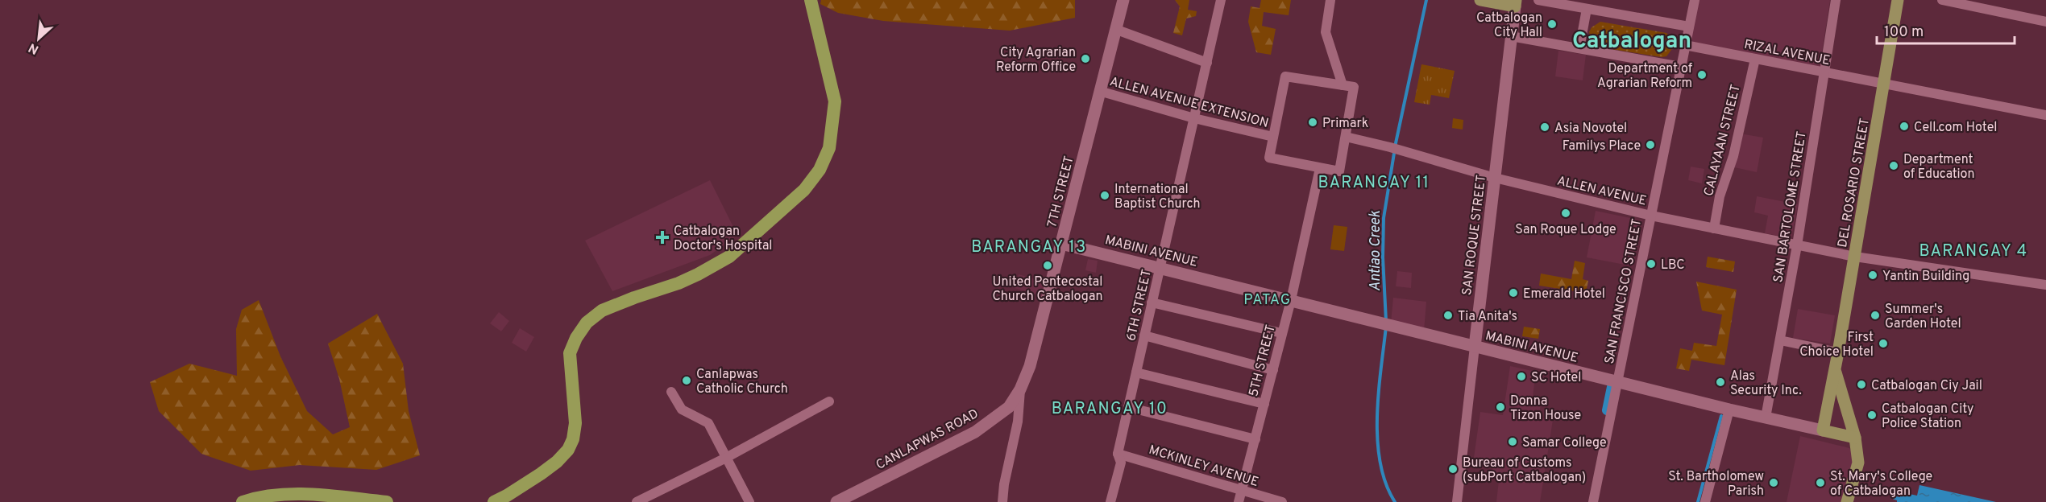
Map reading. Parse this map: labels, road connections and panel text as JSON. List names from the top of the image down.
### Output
{
  "streets": {
    "main road": ["DEL ROSARIO STREET", "MABINI AVENUE"],
    "street": [
      "RIZAL AVENUE",
      "ALLEN AVENUE EXTENSION",
      "CALAYAAN STREET",
      "ALLEN AVENUE",
      "7TH STREET",
      "SAN BARTOLOME STREET",
      "SAN ROQUE STREET",
      "SAN FRANCISCO STREET",
      "6TH STREET",
      "5TH STREET",
      "CANLAPWAS ROAD",
      "MCKINLEY AVENUE"
    ]
  },
  "crossings": [
    ["RIZAL AVENUE", "CALAYAAN STREET"],
    ["RIZAL AVENUE", "DEL ROSARIO STREET"],
    ["RIZAL AVENUE", "SAN BARTOLOME STREET"],
    ["RIZAL AVENUE", "SAN FRANCISCO STREET"],
    ["ALLEN AVENUE EXTENSION", "7TH STREET"],
    ["ALLEN AVENUE EXTENSION", "6TH STREET"],
    ["CALAYAAN STREET", "ALLEN AVENUE"],
    ["DEL ROSARIO STREET", "ALLEN AVENUE"],
    ["DEL ROSARIO STREET", "MABINI AVENUE"],
    ["ALLEN AVENUE", "SAN BARTOLOME STREET"],
    ["ALLEN AVENUE", "SAN ROQUE STREET"],
    ["ALLEN AVENUE", "SAN FRANCISCO STREET"],
    ["7TH STREET", "MABINI AVENUE"],
    ["7TH STREET", "CANLAPWAS ROAD"],
    ["SAN BARTOLOME STREET", "MABINI AVENUE"],
    ["SAN ROQUE STREET", "MABINI AVENUE"],
    ["MABINI AVENUE", "SAN FRANCISCO STREET"],
    ["MABINI AVENUE", "6TH STREET"],
    ["MABINI AVENUE", "5TH STREET"],
    ["6TH STREET", "MCKINLEY AVENUE"],
    ["5TH STREET", "MCKINLEY AVENUE"]
  ],
  "districts": [
    "Catbalogan",
    "BARANGAY 11",
    "BARANGAY 13",
    "BARANGAY 4",
    "PATAG",
    "BARANGAY 10"
  ],
  "water": ["Antiao Creek"],
  "places": {
    "other": [
      "Catbalogan City Hall",
      "City Agrarian Reform Office",
      "Department of Agrarian Reform",
      "Primark",
      "Cell.com Hotel",
      "Asia Novotel",
      "Familys Place",
      "Department of Education",
      "International Baptist Church",
      "San Roque Lodge",
      "LBC",
      "United Pentecostal Church Catbalogan",
      "Yantin Building",
      "Emerald Hotel",
      "Tia Anita's",
      "Summer's Garden Hotel",
      "First Choice Hotel",
      "SC Hotel",
      "Canlapwas Catholic Church",
      "Alas Security Inc.",
      "Catbalogan Ciy Jail",
      "Donna Tizon House",
      "Catbalogan City Police Station",
      "Samar College",
      "Bureau of Customs (subPort Catbalogan)",
      "St. Bartholomew Parish",
      "St. Mary's College of Catbalogan"
    ],
    "health": ["Catbalogan Doctor's Hospital"]
  },
  "scale_bar": "100 m",
  "north": "bottom left"
}
